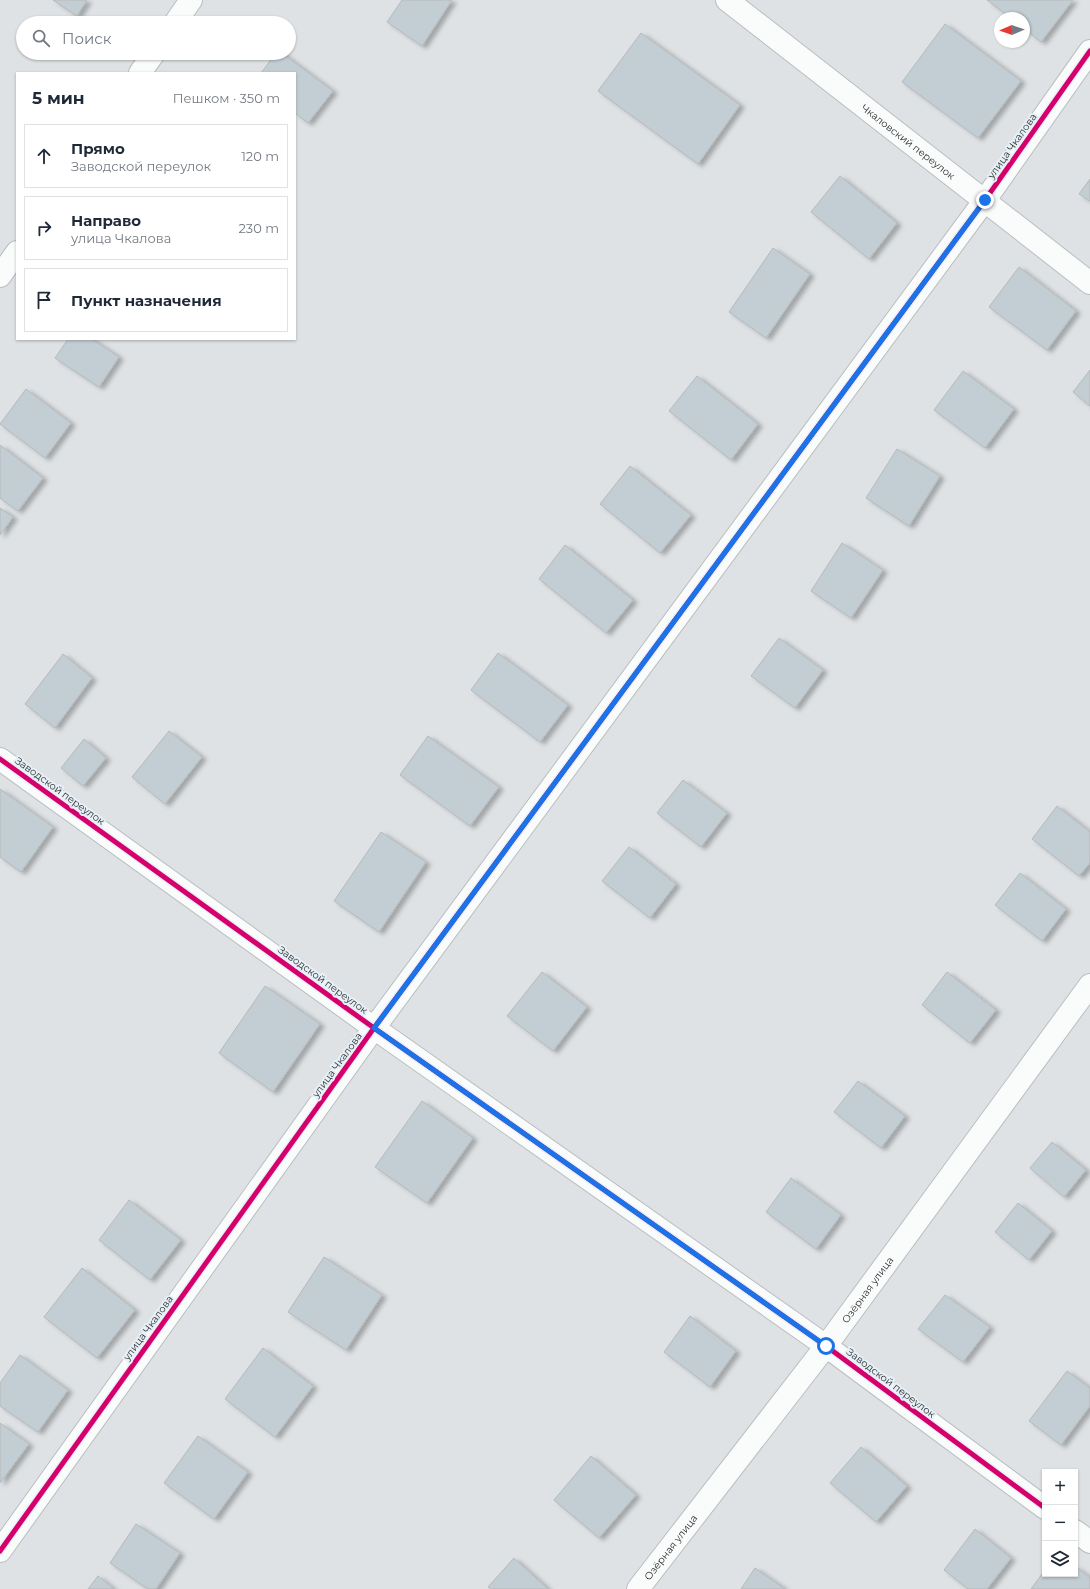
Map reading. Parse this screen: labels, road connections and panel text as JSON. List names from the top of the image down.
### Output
{
  "streets": {
    "main road": [
      "Чкаловский переулок",
      "улица Чкалова",
      "Заводской переулок",
      "Озёрная улица"
    ]
  },
  "crossings": [
    ["Чкаловский переулок", "улица Чкалова"],
    ["улица Чкалова", "Заводской переулок"],
    ["Заводской переулок", "Озёрная улица"]
  ],
  "north": "left",
  "page": {
    "search": "Поиск",
    "heading": ["5 мин", "Пешком · 350 m"],
    "list": [
      ["Прямо", "Заводской переулок", "120 m"],
      ["Направо", "улица Чкалова", "230 m"],
      "Пункт назначения"
    ],
    "map_buttons": ["+", "−"]
  }
}
